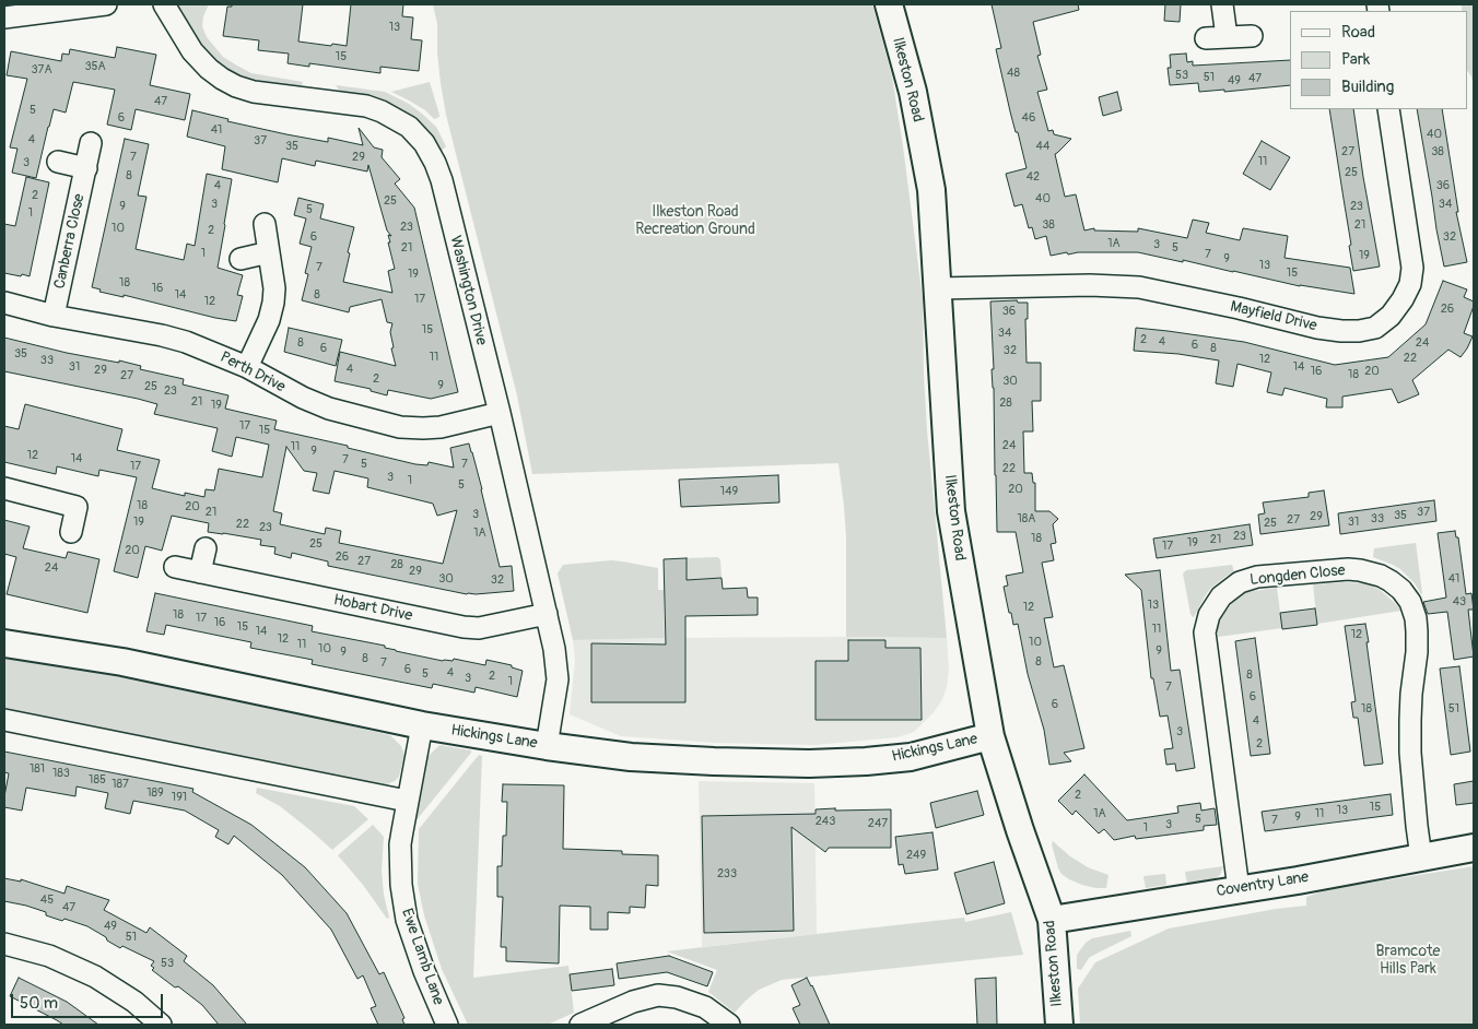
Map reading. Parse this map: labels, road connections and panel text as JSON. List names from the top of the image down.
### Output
{
  "streets": {
    "main road": ["Ilkeston Road", "Hickings Lane", "Coventry Lane"],
    "street": [
      "Canberra Close",
      "Washington Drive",
      "Mayfield Drive",
      "Perth Drive",
      "Longden Close",
      "Hobart Drive",
      "Ewe Lamb Lane"
    ]
  },
  "crossings": [
    ["Ilkeston Road", "Mayfield Drive"],
    ["Ilkeston Road", "Hickings Lane"],
    ["Ilkeston Road", "Coventry Lane"],
    ["Canberra Close", "Perth Drive"],
    ["Washington Drive", "Perth Drive"],
    ["Washington Drive", "Hobart Drive"],
    ["Washington Drive", "Hickings Lane"],
    ["Longden Close", "Coventry Lane"],
    ["Hickings Lane", "Ewe Lamb Lane"]
  ],
  "parks": ["Ilkeston Road Recreation Ground", "Bramcote Hills Park"],
  "house_numbers": [
    "13",
    "15",
    "35A",
    "37A",
    "48",
    "53",
    "51",
    "47",
    "49",
    "47",
    "5",
    "6",
    "46",
    "41",
    "40",
    "4",
    "37",
    "35",
    "44",
    "27",
    "38",
    "7",
    "29",
    "11",
    "3",
    "25",
    "8",
    "42",
    "4",
    "36",
    "2",
    "40",
    "25",
    "3",
    "34",
    "9",
    "23",
    "5",
    "1",
    "38",
    "21",
    "23",
    "10",
    "2",
    "6",
    "32",
    "1A",
    "3",
    "21",
    "5",
    "1",
    "7",
    "19",
    "9",
    "13",
    "7",
    "15",
    "19",
    "18",
    "16",
    "14",
    "8",
    "17",
    "12",
    "26",
    "36",
    "15",
    "34",
    "2",
    "4",
    "8",
    "24",
    "6",
    "6",
    "8",
    "32",
    "35",
    "11",
    "22",
    "12",
    "33",
    "31",
    "14",
    "4",
    "29",
    "16",
    "20",
    "18",
    "27",
    "2",
    "30",
    "9",
    "25",
    "23",
    "21",
    "28",
    "19",
    "17",
    "15",
    "24",
    "11",
    "9",
    "12",
    "14",
    "7",
    "5",
    "7",
    "17",
    "22",
    "3",
    "1",
    "5",
    "20",
    "149",
    "18",
    "20",
    "21",
    "37",
    "3",
    "35",
    "29",
    "18A",
    "33",
    "27",
    "19",
    "31",
    "25",
    "22",
    "23",
    "1A",
    "23",
    "18",
    "21",
    "19",
    "25",
    "17",
    "20",
    "26",
    "27",
    "28",
    "24",
    "29",
    "30",
    "41",
    "32",
    "43",
    "13",
    "12",
    "18",
    "17",
    "16",
    "15",
    "11",
    "14",
    "12",
    "12",
    "10",
    "11",
    "10",
    "9",
    "9",
    "8",
    "8",
    "7",
    "6",
    "4",
    "5",
    "8",
    "2",
    "3",
    "1",
    "7",
    "6",
    "6",
    "18",
    "51",
    "4",
    "3",
    "2",
    "181",
    "183",
    "185",
    "187",
    "189",
    "2",
    "191",
    "15",
    "13",
    "1A",
    "11",
    "9",
    "5",
    "7",
    "243",
    "247",
    "3",
    "1",
    "249",
    "233",
    "45",
    "47",
    "49",
    "51",
    "53"
  ],
  "legend": ["Road", "Park", "Building"],
  "scale_bar": "50 m"
}
